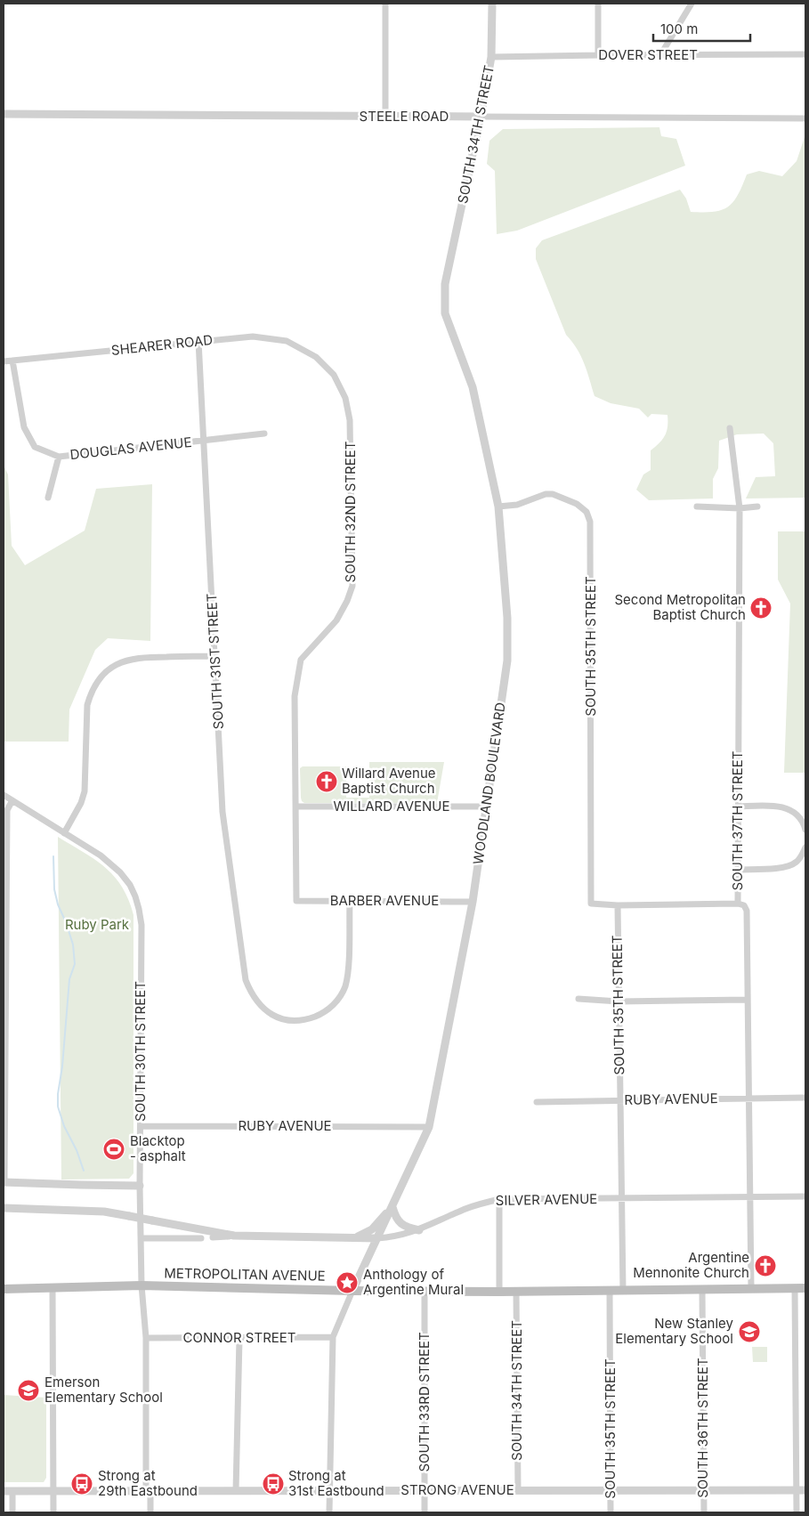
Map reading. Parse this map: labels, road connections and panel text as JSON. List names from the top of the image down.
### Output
{
  "streets": {
    "main road": ["METROPOLITAN AVENUE"],
    "street": [
      "DOVER STREET",
      "STEELE ROAD",
      "SOUTH 34TH STREET",
      "SHEARER ROAD",
      "DOUGLAS AVENUE",
      "SOUTH 32ND STREET",
      "SOUTH 35TH STREET",
      "SOUTH 31ST STREET",
      "WOODLAND BOULEVARD",
      "WILLARD AVENUE",
      "SOUTH 37TH STREET",
      "BARBER AVENUE",
      "SOUTH 30TH STREET",
      "RUBY AVENUE",
      "SILVER AVENUE",
      "CONNOR STREET",
      "SOUTH 33RD STREET",
      "SOUTH 36TH STREET",
      "STRONG AVENUE"
    ]
  },
  "crossings": [
    ["DOVER STREET", "SOUTH 34TH STREET"],
    ["STEELE ROAD", "SOUTH 34TH STREET"],
    ["SOUTH 34TH STREET", "WOODLAND BOULEVARD"],
    ["SOUTH 34TH STREET", "METROPOLITAN AVENUE"],
    ["SOUTH 34TH STREET", "STRONG AVENUE"],
    ["SHEARER ROAD", "SOUTH 32ND STREET"],
    ["SHEARER ROAD", "SOUTH 31ST STREET"],
    ["DOUGLAS AVENUE", "SOUTH 31ST STREET"],
    ["SOUTH 32ND STREET", "WILLARD AVENUE"],
    ["SOUTH 32ND STREET", "BARBER AVENUE"],
    ["SOUTH 35TH STREET", "WOODLAND BOULEVARD"],
    ["SOUTH 35TH STREET", "RUBY AVENUE"],
    ["SOUTH 35TH STREET", "SILVER AVENUE"],
    ["SOUTH 35TH STREET", "METROPOLITAN AVENUE"],
    ["SOUTH 35TH STREET", "STRONG AVENUE"],
    ["SOUTH 31ST STREET", "BARBER AVENUE"],
    ["WOODLAND BOULEVARD", "WILLARD AVENUE"],
    ["WOODLAND BOULEVARD", "BARBER AVENUE"],
    ["WOODLAND BOULEVARD", "RUBY AVENUE"],
    ["WOODLAND BOULEVARD", "SILVER AVENUE"],
    ["WOODLAND BOULEVARD", "METROPOLITAN AVENUE"],
    ["SOUTH 37TH STREET", "RUBY AVENUE"],
    ["SOUTH 37TH STREET", "SILVER AVENUE"],
    ["SOUTH 37TH STREET", "METROPOLITAN AVENUE"],
    ["SOUTH 30TH STREET", "RUBY AVENUE"],
    ["SOUTH 30TH STREET", "METROPOLITAN AVENUE"],
    ["SOUTH 30TH STREET", "CONNOR STREET"],
    ["SOUTH 30TH STREET", "STRONG AVENUE"],
    ["METROPOLITAN AVENUE", "SOUTH 33RD STREET"],
    ["METROPOLITAN AVENUE", "SOUTH 36TH STREET"],
    ["SOUTH 33RD STREET", "STRONG AVENUE"],
    ["SOUTH 36TH STREET", "STRONG AVENUE"]
  ],
  "parks": ["Ruby Park"],
  "places": {
    "church": ["Second Metropolitan Baptist Church", "Willard Avenue Baptist Church", "Argentine Mennonite Church"],
    "sports": ["Blacktop - asphalt"],
    "place": ["Anthology of Argentine Mural"],
    "school or university": ["New Stanley Elementary School", "Emerson Elementary School"],
    "bus stop": ["Strong at 29th Eastbound", "Strong at 31st Eastbound"]
  },
  "scale_bar": "100 m"
}
